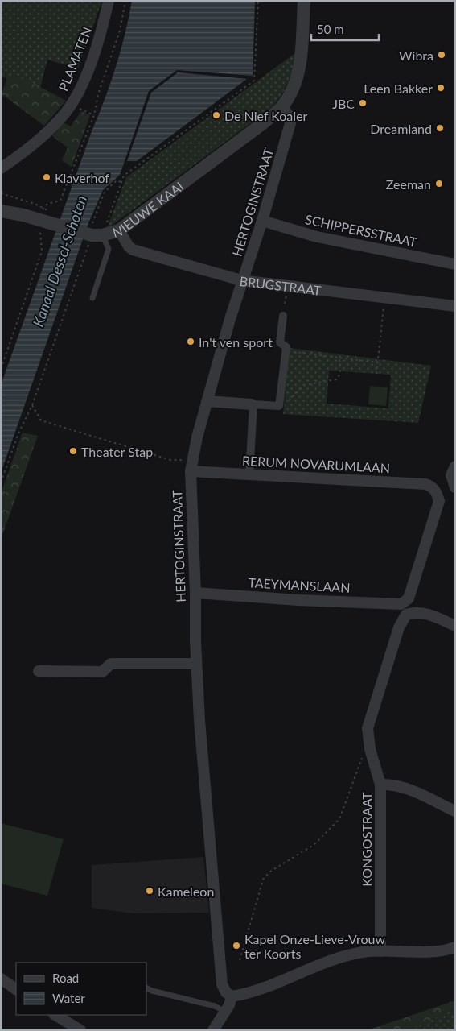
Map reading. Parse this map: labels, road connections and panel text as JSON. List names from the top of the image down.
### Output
{
  "streets": {
    "street": [
      "PLAMATEN",
      "HERTOGINSTRAAT",
      "NIEUWE KAAI",
      "SCHIPPERSSTRAAT",
      "BRUGSTRAAT",
      "RERUM NOVARUMLAAN",
      "TAEYMANSLAAN",
      "KONGOSTRAAT"
    ]
  },
  "crossings": [
    ["HERTOGINSTRAAT", "NIEUWE KAAI"],
    ["HERTOGINSTRAAT", "SCHIPPERSSTRAAT"],
    ["HERTOGINSTRAAT", "BRUGSTRAAT"],
    ["HERTOGINSTRAAT", "RERUM NOVARUMLAAN"],
    ["HERTOGINSTRAAT", "TAEYMANSLAAN"],
    ["NIEUWE KAAI", "BRUGSTRAAT"],
    ["RERUM NOVARUMLAAN", "TAEYMANSLAAN"]
  ],
  "water": ["Kanaal Dessel-Schoten"],
  "places": [
    "Wibra",
    "Leen Bakker",
    "JBC",
    "De Nief Koaier",
    "Dreamland",
    "Klaverhof",
    "Zeeman",
    "In't ven sport",
    "Theater Stap",
    "Kameleon",
    "Kapel Onze-Lieve-Vrouw ter Koorts"
  ],
  "legend": ["Road", "Water"],
  "scale_bar": "50 m"
}
